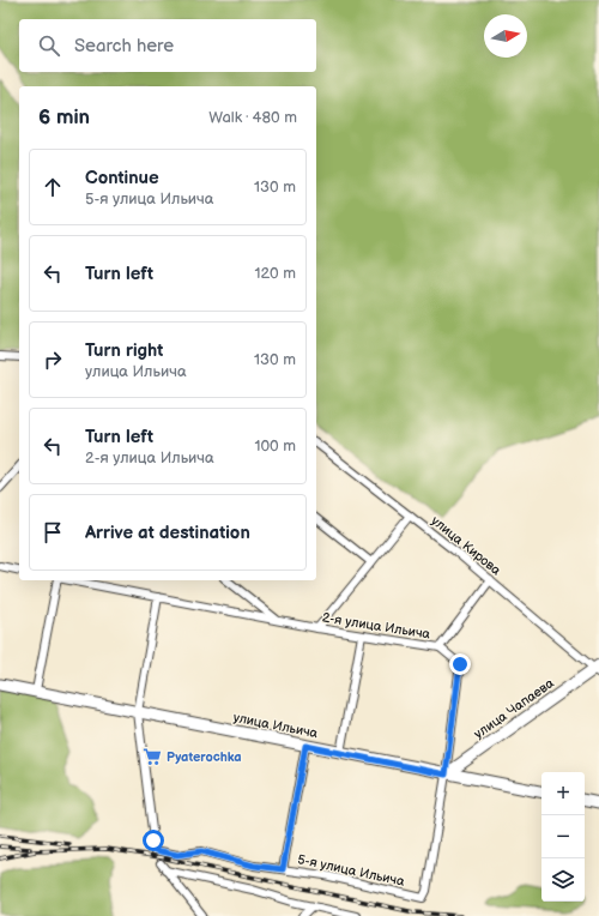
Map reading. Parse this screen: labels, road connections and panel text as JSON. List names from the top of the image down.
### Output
{
  "streets": {
    "main road": ["улица Чапаева", "улица Ильича"],
    "street": ["улица Кирова", "2-я улица Ильича", "5-я улица Ильича"]
  },
  "crossings": [
    ["улица Кирова", "улица Чапаева"],
    ["2-я улица Ильича", "улица Чапаева"],
    ["2-я улица Ильича", "улица Ильича"],
    ["2-я улица Ильича", "5-я улица Ильича"],
    ["улица Чапаева", "улица Ильича"],
    ["улица Ильича", "5-я улица Ильича"]
  ],
  "places": {
    "supermarket": ["Pyaterochka"]
  },
  "north": "right",
  "page": {
    "search": "Search here",
    "heading": ["6 min", "Walk · 480 m"],
    "list": [
      ["Continue", "5-я улица Ильича", "130 m"],
      ["Turn left", "120 m"],
      ["Turn right", "улица Ильича", "130 m"],
      ["Turn left", "2-я улица Ильича", "100 m"],
      "Arrive at destination"
    ],
    "map_buttons": ["+", "−"]
  }
}
